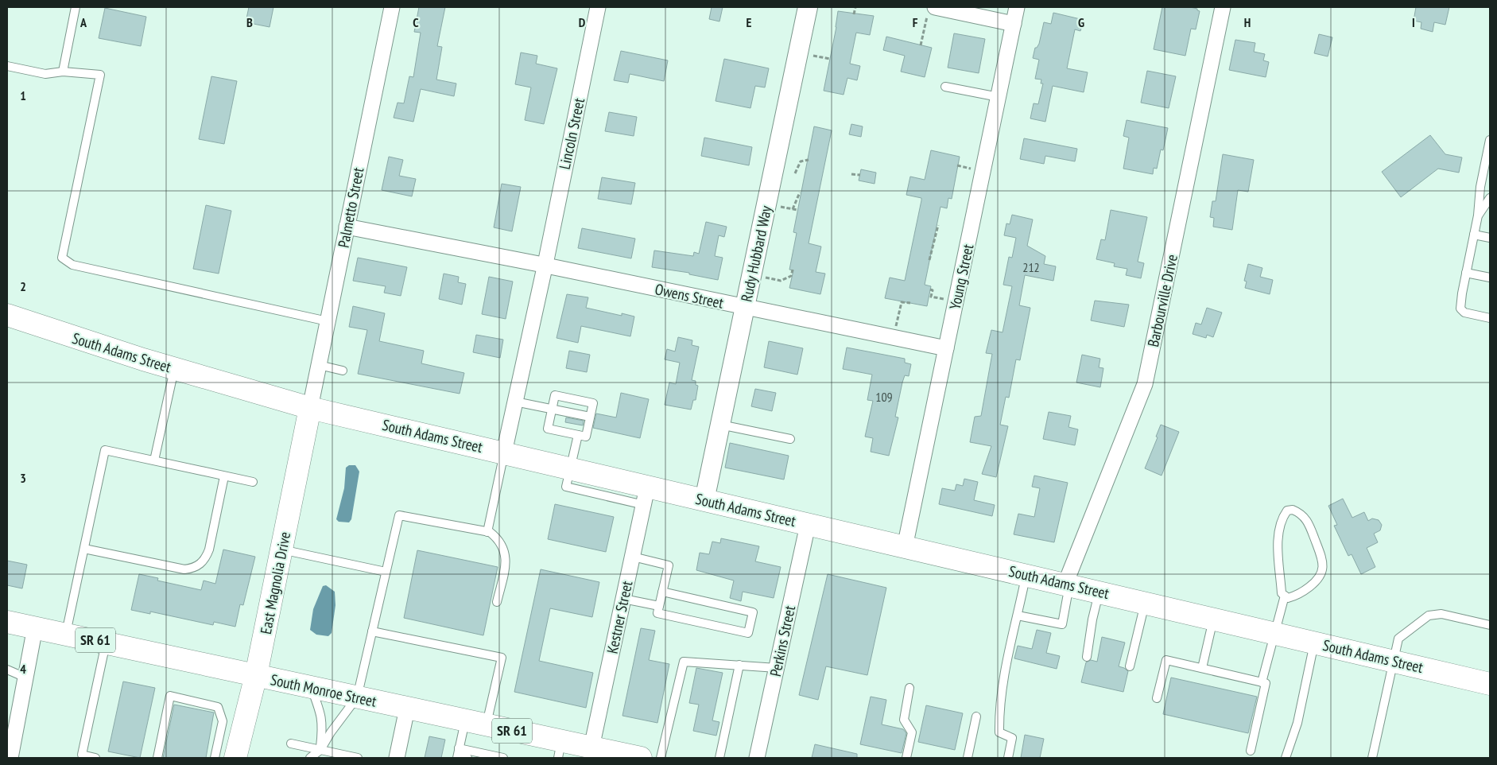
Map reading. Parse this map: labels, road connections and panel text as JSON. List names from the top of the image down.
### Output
{
  "streets": {
    "main road": [
      "South Adams Street",
      "East Magnolia Drive",
      "SR 61",
      "South Monroe Street"
    ],
    "street": [
      "Lincoln Street",
      "Palmetto Street",
      "Rudy Hubbard Way",
      "Young Street",
      "Owens Street",
      "Barbourville Drive",
      "Kestner Street",
      "Perkins Street"
    ]
  },
  "crossings": [
    ["Lincoln Street", "Owens Street"],
    ["Lincoln Street", "South Adams Street"],
    ["Palmetto Street", "Owens Street"],
    ["Palmetto Street", "South Adams Street"],
    ["Palmetto Street", "East Magnolia Drive"],
    ["Rudy Hubbard Way", "Owens Street"],
    ["Rudy Hubbard Way", "South Adams Street"],
    ["Young Street", "Owens Street"],
    ["Young Street", "South Adams Street"],
    ["Barbourville Drive", "South Adams Street"],
    ["South Adams Street", "East Magnolia Drive"],
    ["South Adams Street", "Kestner Street"],
    ["South Adams Street", "Perkins Street"],
    ["East Magnolia Drive", "South Monroe Street"],
    ["Kestner Street", "South Monroe Street"]
  ],
  "house_numbers": ["212", "109"],
  "grid": {
    "columns": [
      "A",
      "B",
      "C",
      "D",
      "E",
      "F",
      "G",
      "H",
      "I"
    ],
    "rows": [
      "1",
      "2",
      "3",
      "4"
    ]
  }
}
